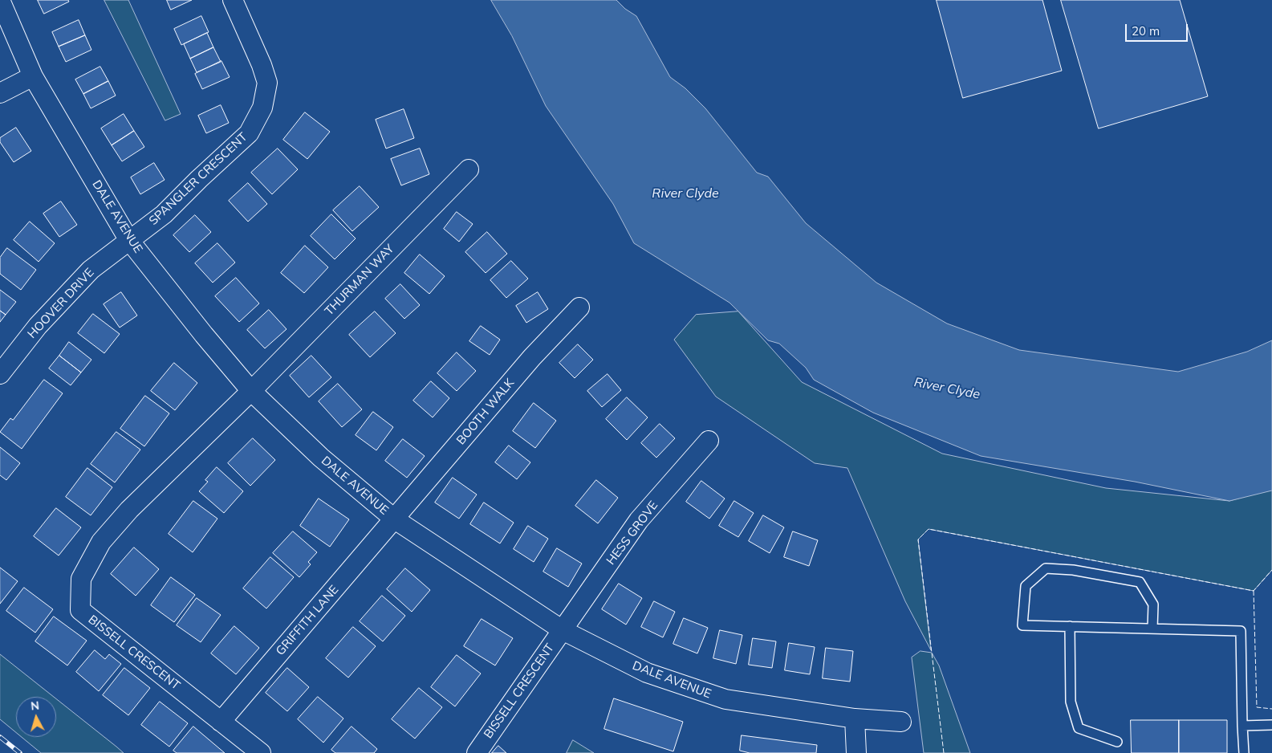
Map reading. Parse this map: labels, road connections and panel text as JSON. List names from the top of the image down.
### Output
{
  "streets": {
    "street": [
      "SPANGLER CRESCENT",
      "DALE AVENUE",
      "THURMAN WAY",
      "HOOVER DRIVE",
      "BOOTH WALK",
      "HESS GROVE",
      "GRIFFITH LANE",
      "BISSELL CRESCENT"
    ]
  },
  "crossings": [
    ["SPANGLER CRESCENT", "DALE AVENUE"],
    ["SPANGLER CRESCENT", "HOOVER DRIVE"],
    ["DALE AVENUE", "THURMAN WAY"],
    ["DALE AVENUE", "HOOVER DRIVE"],
    ["DALE AVENUE", "BOOTH WALK"],
    ["DALE AVENUE", "HESS GROVE"],
    ["DALE AVENUE", "GRIFFITH LANE"],
    ["DALE AVENUE", "BISSELL CRESCENT"],
    ["THURMAN WAY", "BISSELL CRESCENT"],
    ["BOOTH WALK", "GRIFFITH LANE"],
    ["HESS GROVE", "BISSELL CRESCENT"],
    ["GRIFFITH LANE", "BISSELL CRESCENT"]
  ],
  "water": ["River Clyde"],
  "scale_bar": "20 m",
  "north": "top"
}
